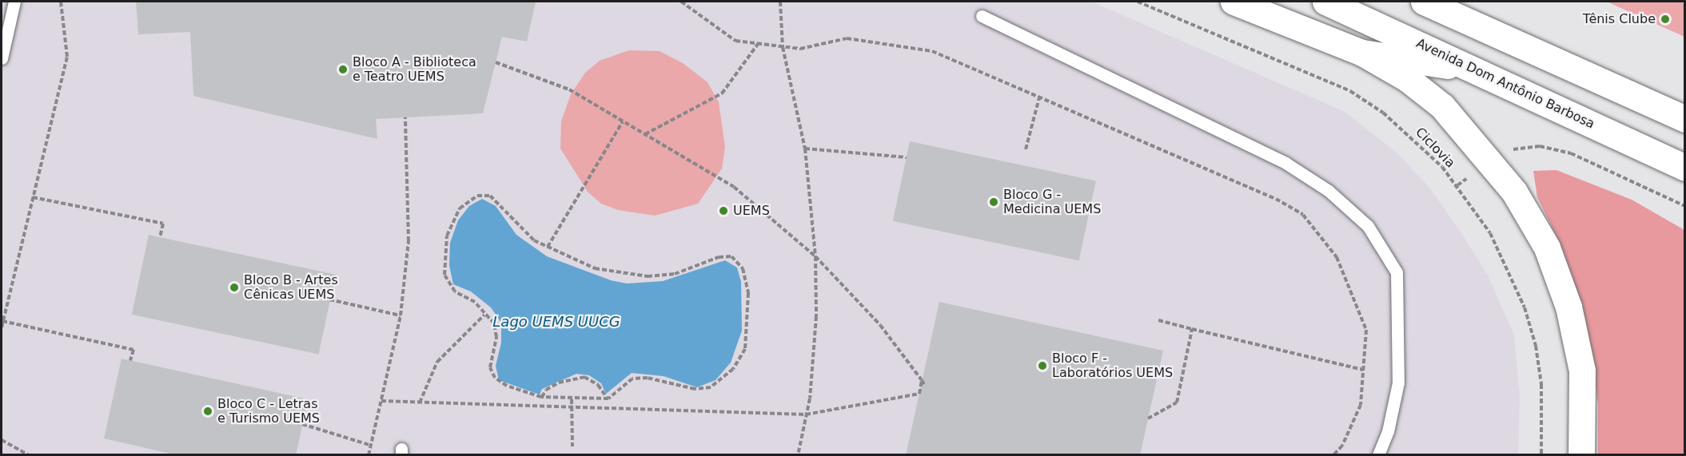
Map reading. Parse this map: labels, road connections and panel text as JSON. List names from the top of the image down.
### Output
{
  "streets": {
    "main road": ["Avenida Dom Antônio Barbosa"],
    "path": ["Ciclovia"]
  },
  "water": ["Lago UEMS UUCG"],
  "places": [
    "Tênis Clube",
    "Bloco A - Biblioteca e Teatro UEMS",
    "Bloco G - Medicina UEMS",
    "UEMS",
    "Bloco B - Artes Cênicas UEMS",
    "Bloco F - Laboratórios UEMS",
    "Bloco C - Letras e Turismo UEMS"
  ]
}
